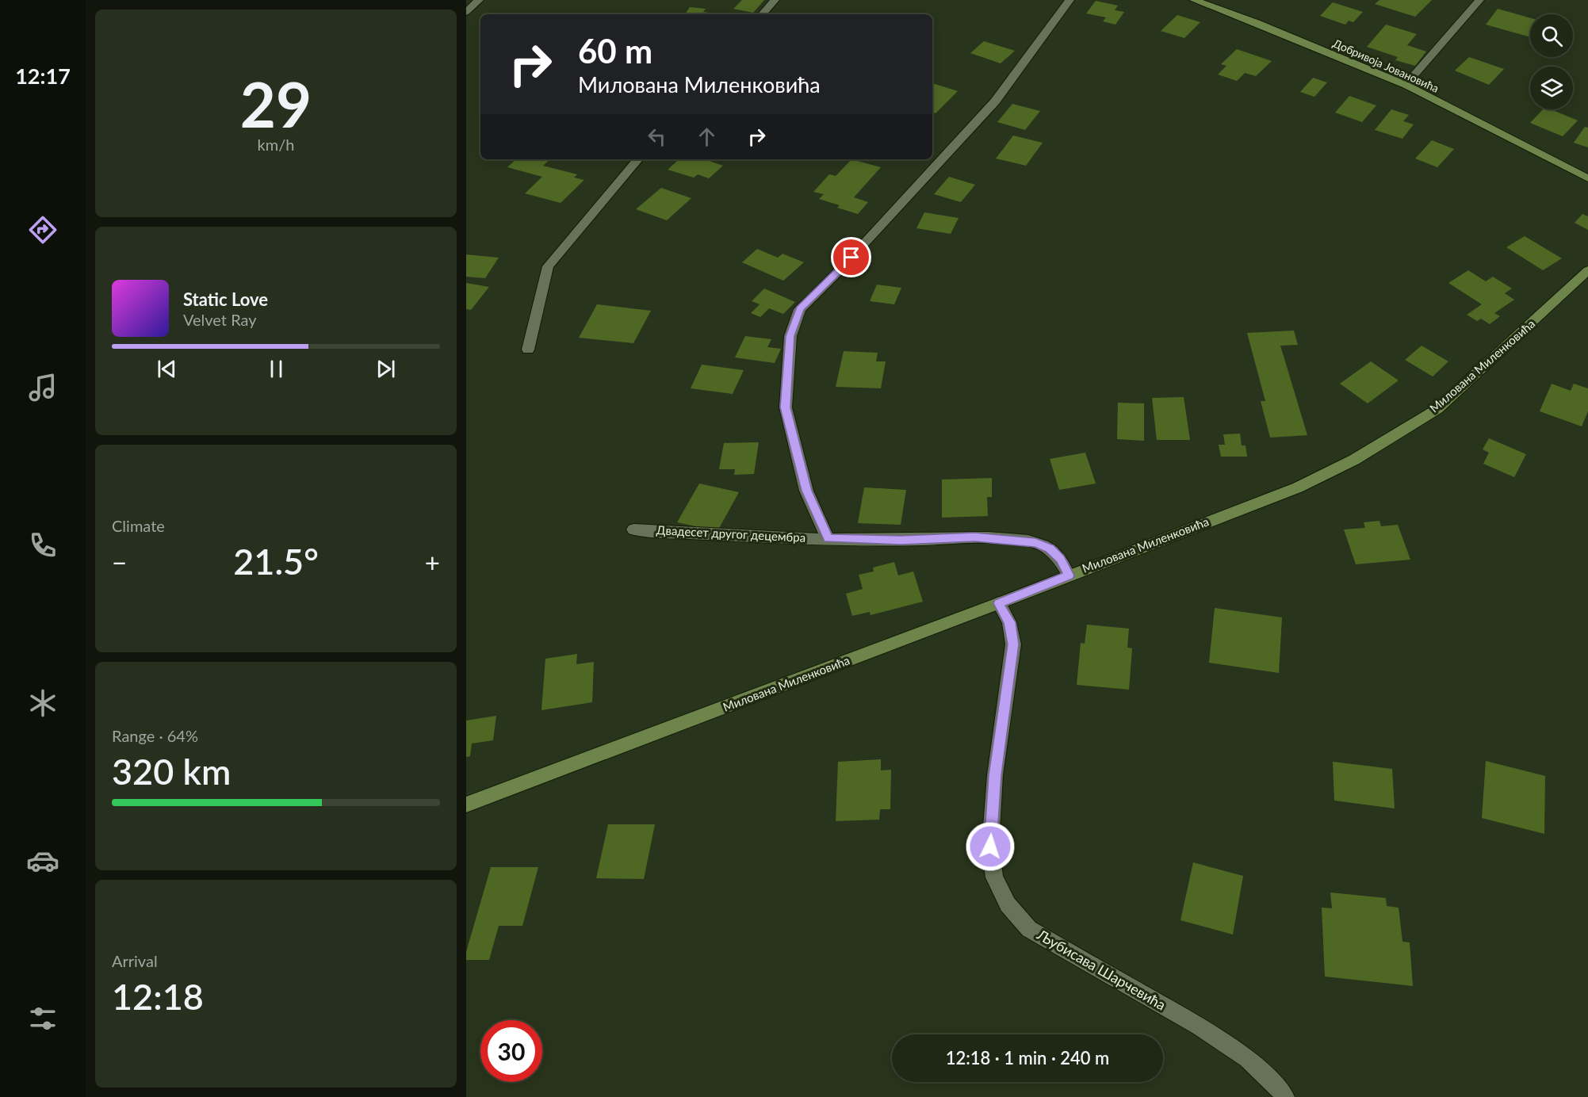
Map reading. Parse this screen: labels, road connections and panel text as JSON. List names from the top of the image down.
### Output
{
  "streets": {
    "street": [
      "Добривоја Јовановића",
      "Милована Миленковића",
      "Двадесет другог децембра",
      "Љубисава Шарчевића"
    ]
  },
  "crossings": [
    ["Милована Миленковића", "Двадесет другог децембра"],
    ["Милована Миленковића", "Љубисава Шарчевића"]
  ],
  "page": {
    "tabs": "12:17",
    "tile": [
      ["29", "km/h"],
      "Climate",
      ["Range · 64%", "320 km"],
      ["Arrival", "12:18"]
    ],
    "turn": ["60 m", "Милована Миленковића"],
    "song": ["Static Love", "Velvet Ray"],
    "heat": ["−", "21.5°", "+"],
    "limit": "30",
    "trip": "12:18 · 1 min · 240 m"
  }
}
